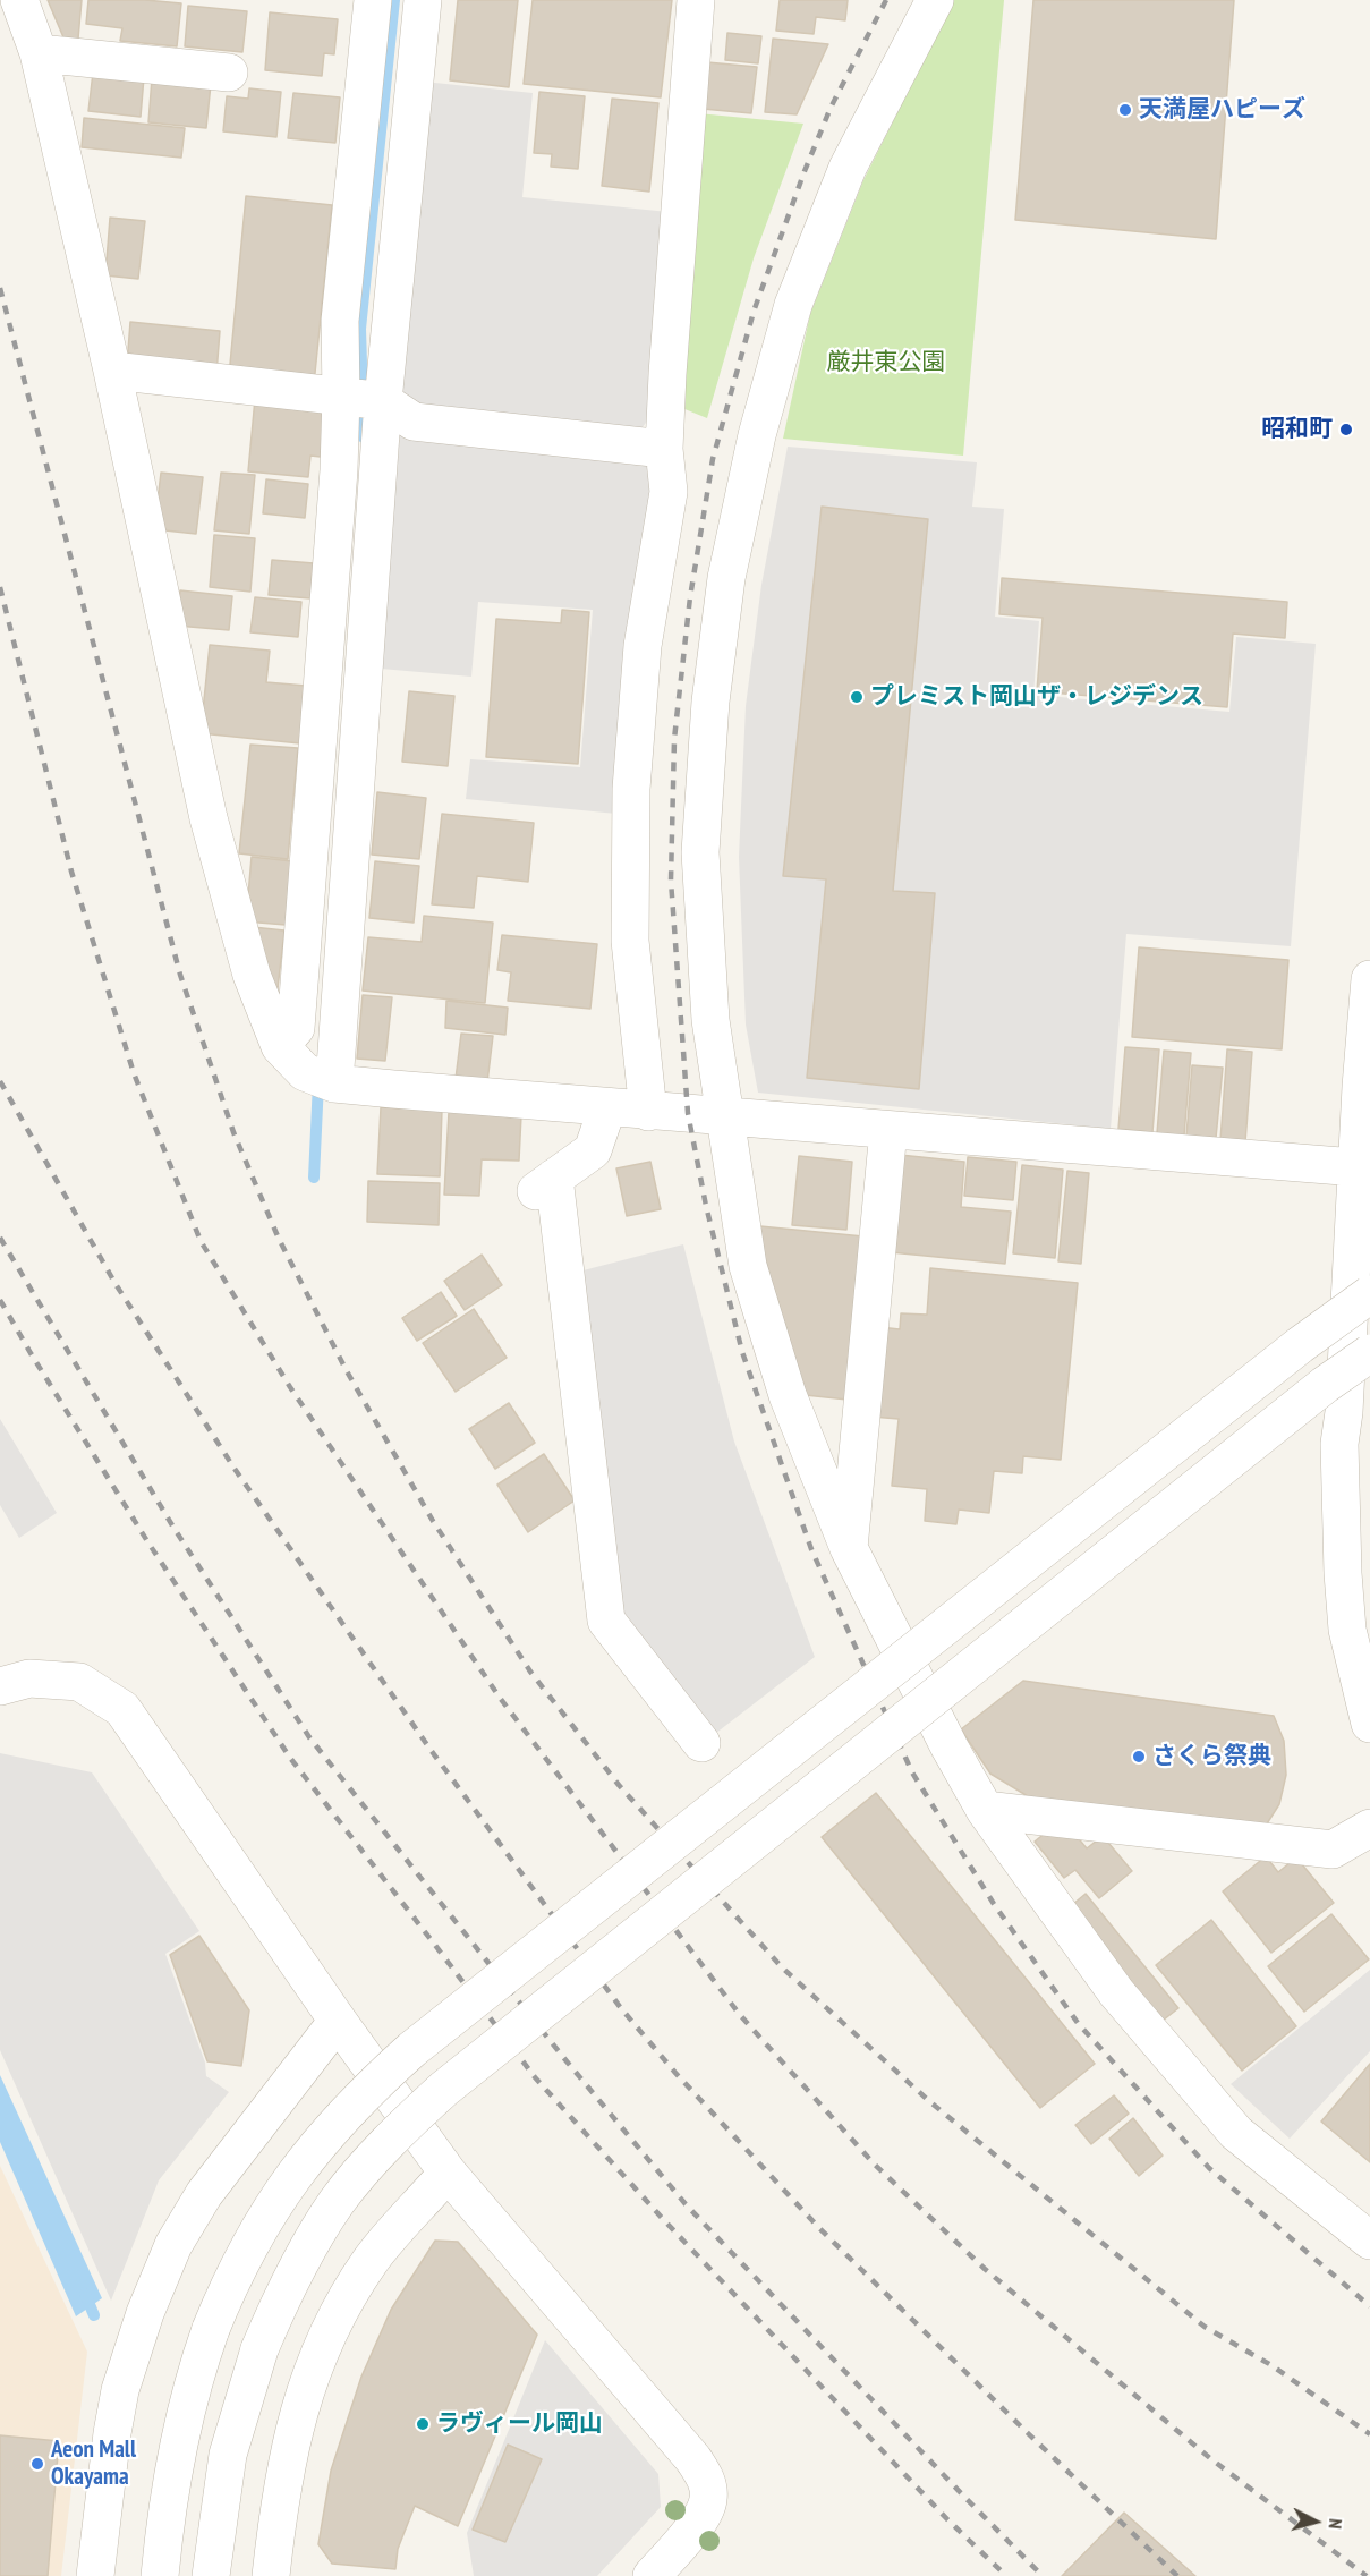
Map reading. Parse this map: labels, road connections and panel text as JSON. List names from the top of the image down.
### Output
{
  "parks": ["厳井東公園"],
  "places": [
    "天満屋ハピーズ",
    "昭和町",
    "プレミスト岡山ザ・レジデンス",
    "さくら祭典",
    "ラヴィール岡山",
    "Aeon Mall Okayama"
  ],
  "north": "right"
}
